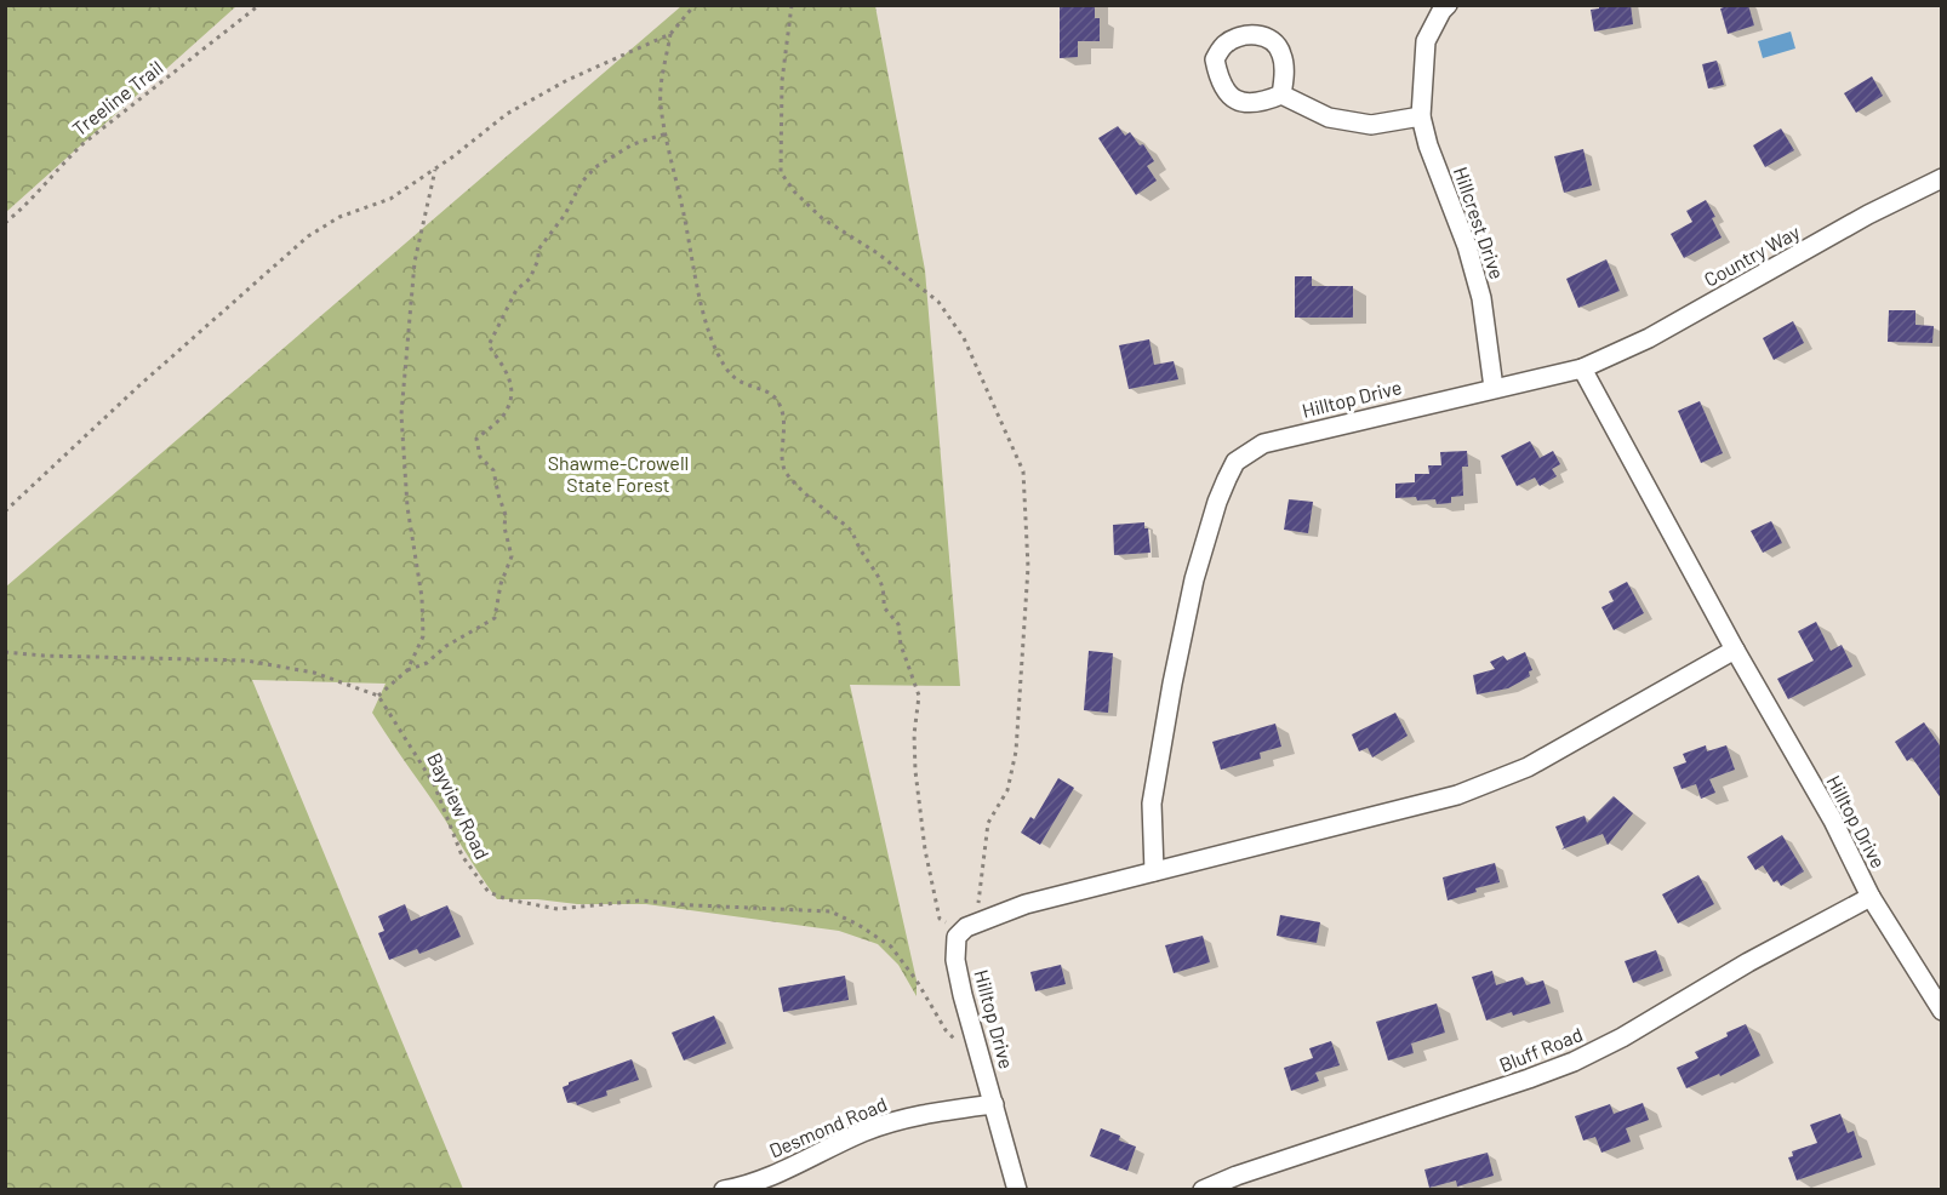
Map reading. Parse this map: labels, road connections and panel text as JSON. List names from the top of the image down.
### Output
{
  "streets": {
    "street": [
      "Hillcrest Drive",
      "Country Way",
      "Hilltop Drive",
      "Bluff Road",
      "Desmond Road"
    ],
    "path": ["Treeline Trail", "Bayview Road"]
  },
  "crossings": [
    ["Hillcrest Drive", "Hilltop Drive"],
    ["Country Way", "Hilltop Drive"],
    ["Hilltop Drive", "Bayview Road"],
    ["Hilltop Drive", "Bluff Road"],
    ["Hilltop Drive", "Desmond Road"]
  ],
  "parks": ["Shawme-Crowell State Forest"]
}
